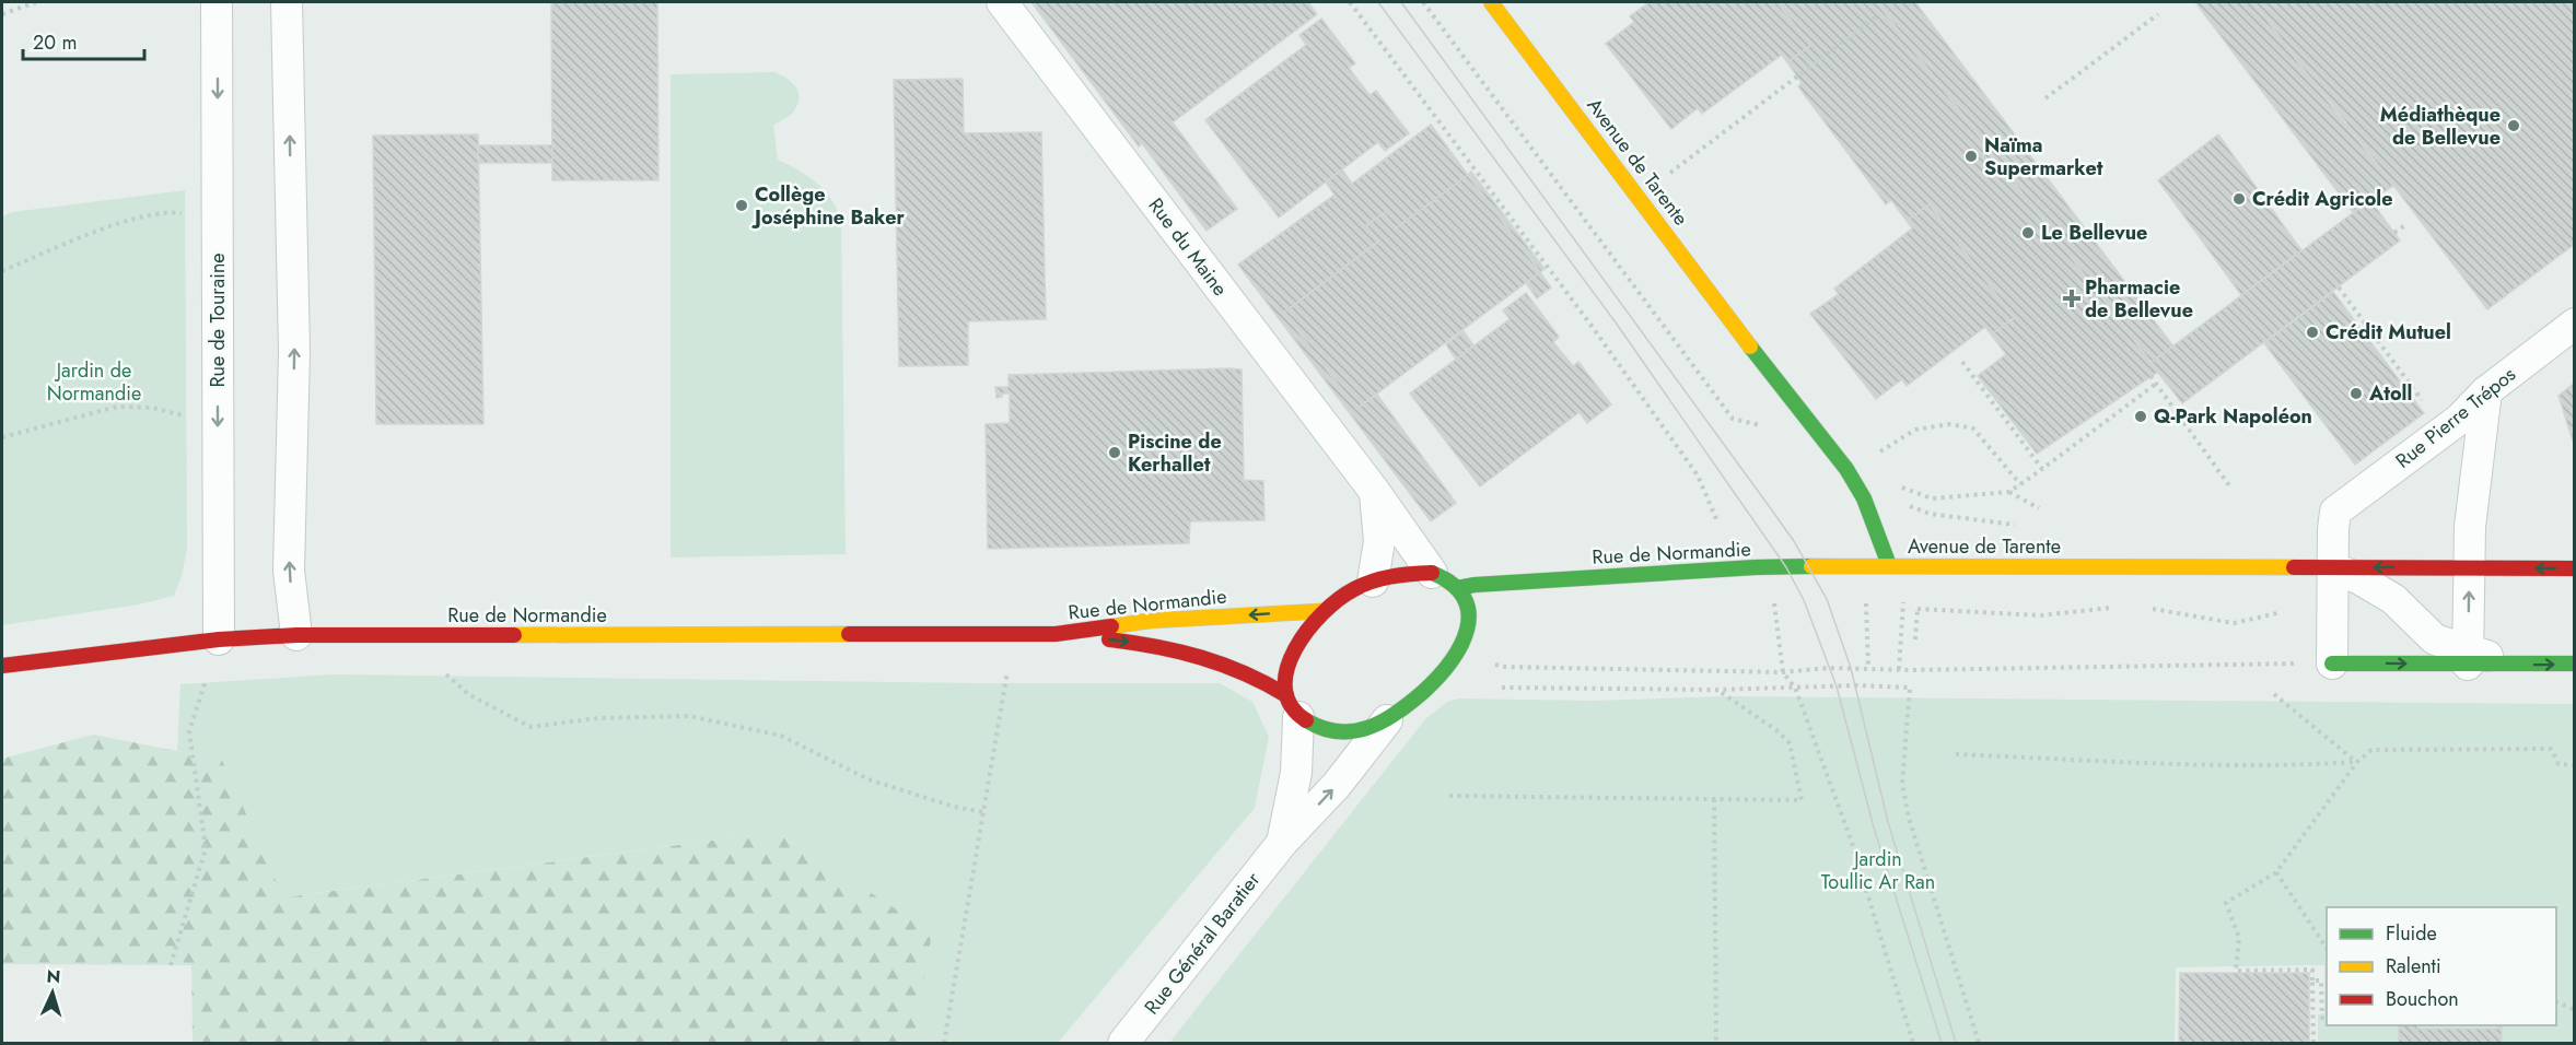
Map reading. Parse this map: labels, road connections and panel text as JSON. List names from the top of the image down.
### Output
{
  "streets": {
    "street": [
      "Avenue de Tarente",
      "Rue du Maine",
      "Rue de Touraine",
      "Rue Pierre Trépos",
      "Rue de Normandie",
      "Rue Général Baratier"
    ]
  },
  "crossings": [
    ["Avenue de Tarente", "Rue Pierre Trépos"],
    ["Avenue de Tarente", "Rue de Normandie"],
    ["Rue du Maine", "Rue de Normandie"],
    ["Rue du Maine", "Rue Général Baratier"],
    ["Rue de Touraine", "Rue de Normandie"],
    ["Rue de Normandie", "Rue Général Baratier"]
  ],
  "parks": ["Jardin de Normandie", "Jardin Toullic Ar Ran"],
  "places": {
    "other": [
      "Médiathèque de Bellevue",
      "Naïma Supermarket",
      "Crédit Agricole",
      "Collège Joséphine Baker",
      "Le Bellevue",
      "Crédit Mutuel",
      "Atoll",
      "Q-Park Napoléon",
      "Piscine de Kerhallet"
    ],
    "health": ["Pharmacie de Bellevue"]
  },
  "legend": ["Fluide", "Ralenti", "Bouchon"],
  "scale_bar": "20 m",
  "north": "top"
}
